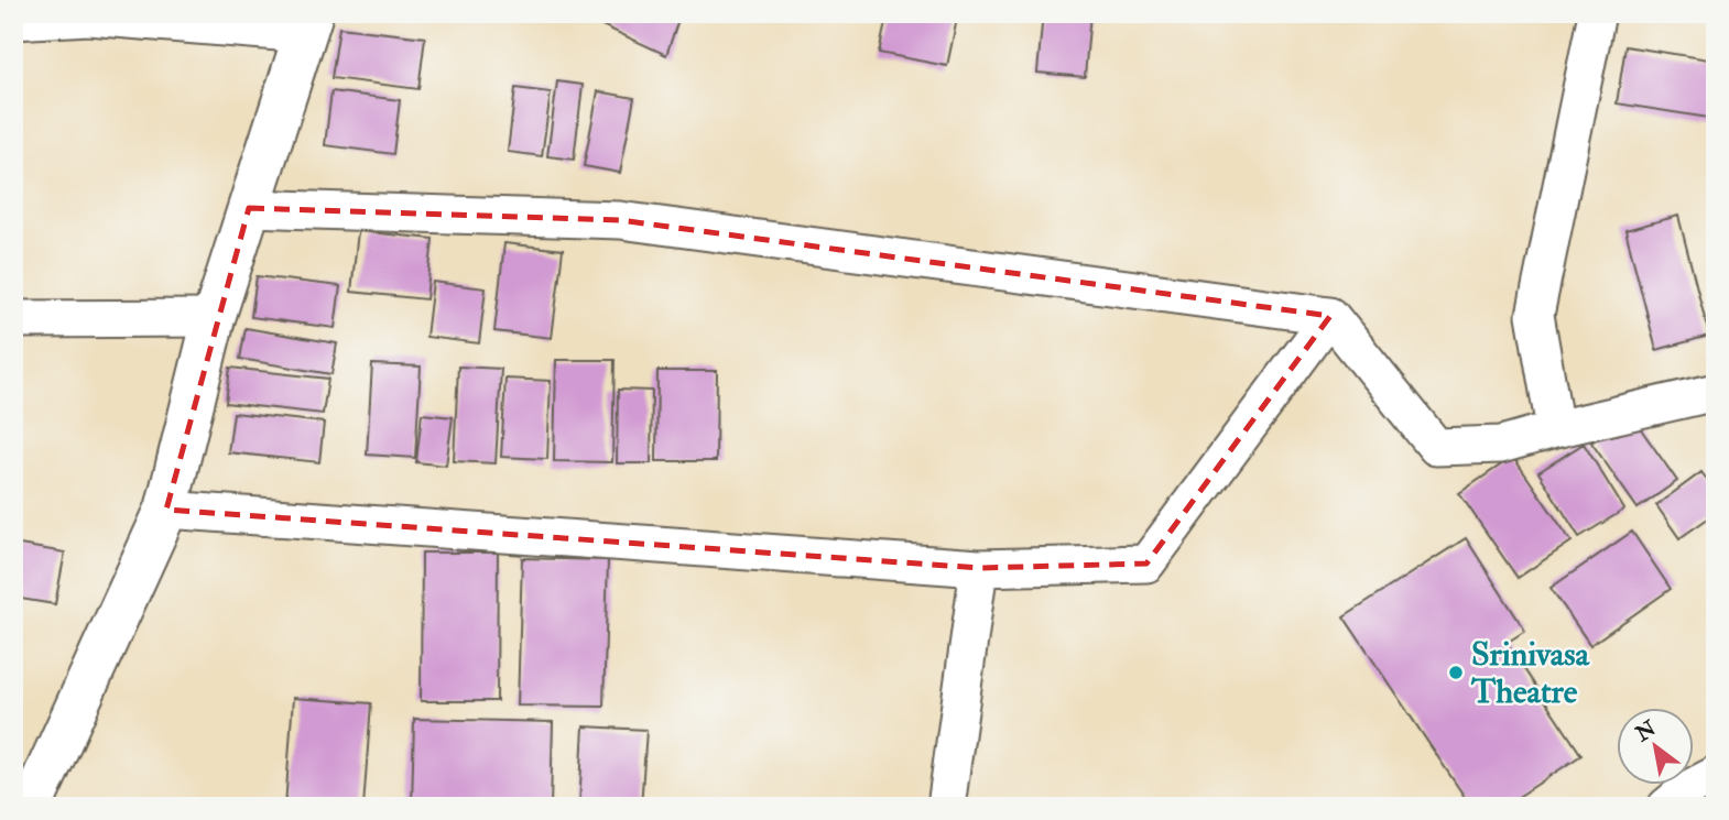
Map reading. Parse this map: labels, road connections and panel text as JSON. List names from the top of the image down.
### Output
{
  "places": ["Srinivasa Theatre"],
  "north": "top left"
}
